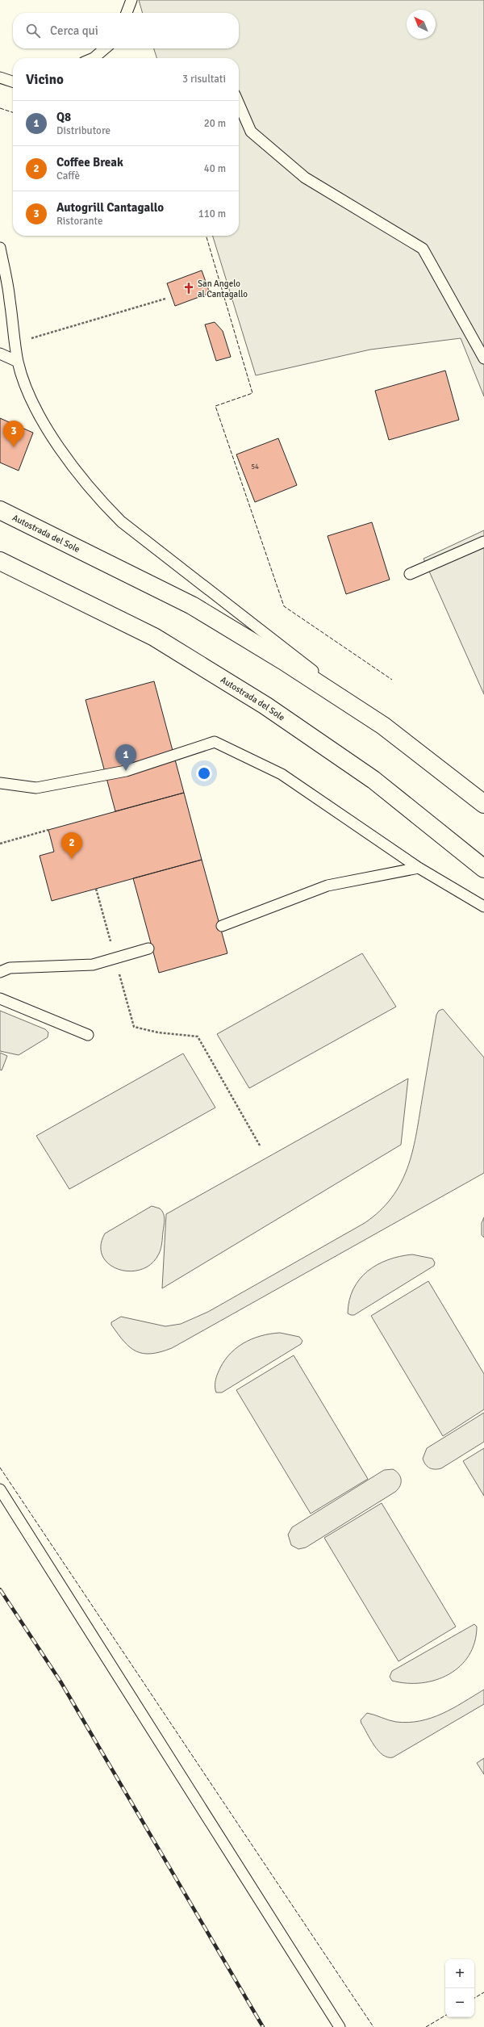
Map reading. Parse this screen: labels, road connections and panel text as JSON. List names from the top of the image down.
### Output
{
  "streets": {
    "highway": ["Autostrada del Sole"]
  },
  "places": {
    "church": ["San Angelo al Cantagallo"]
  },
  "house_numbers": ["54"],
  "north": "top left",
  "page": {
    "search": "Cerca qui",
    "heading": ["Vicino", "3 risultati"],
    "list": [
      {
        "mark": "1",
        "name": "Q8",
        "note": "Distributore",
        "value": "20 m"
      },
      {
        "mark": "2",
        "name": "Coffee Break",
        "note": "Caffè",
        "value": "40 m"
      },
      {
        "mark": "3",
        "name": "Autogrill Cantagallo",
        "note": "Ristorante",
        "value": "110 m"
      }
    ],
    "pins": ["3", "1", "2"],
    "map_buttons": ["+", "−"]
  }
}
